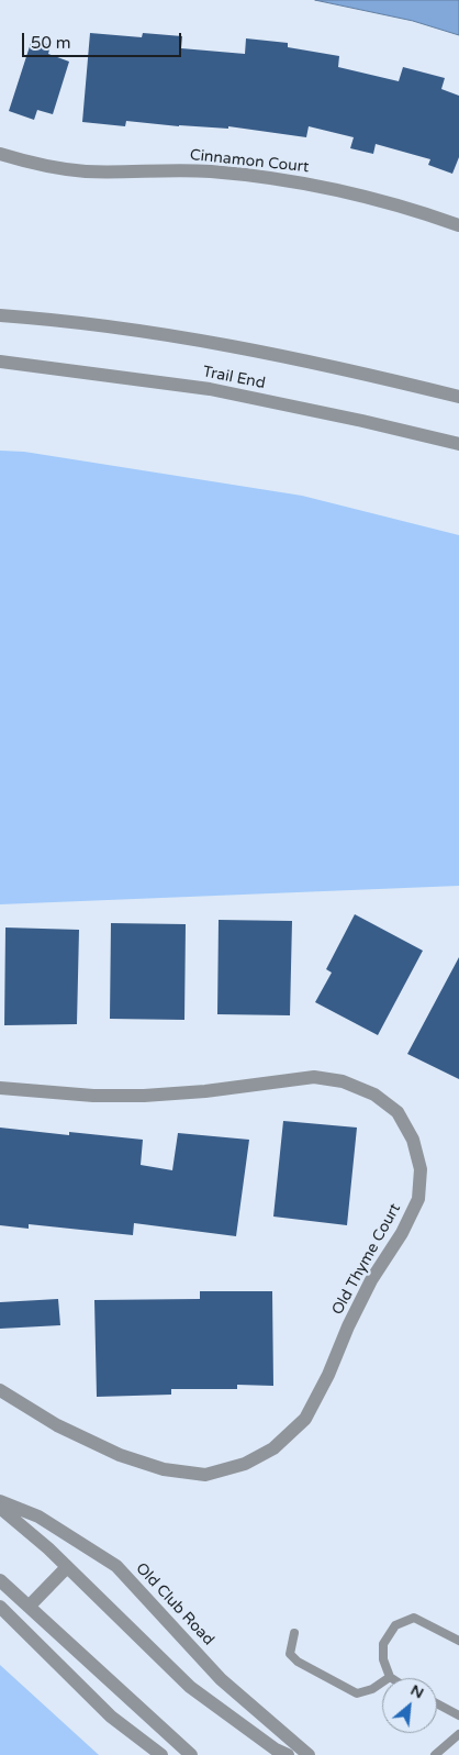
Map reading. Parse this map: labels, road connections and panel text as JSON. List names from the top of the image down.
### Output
{
  "streets": {
    "street": [
      "Cinnamon Court",
      "Trail End",
      "Old Thyme Court",
      "Old Club Road"
    ]
  },
  "scale_bar": "50 m",
  "north": "top right"
}
